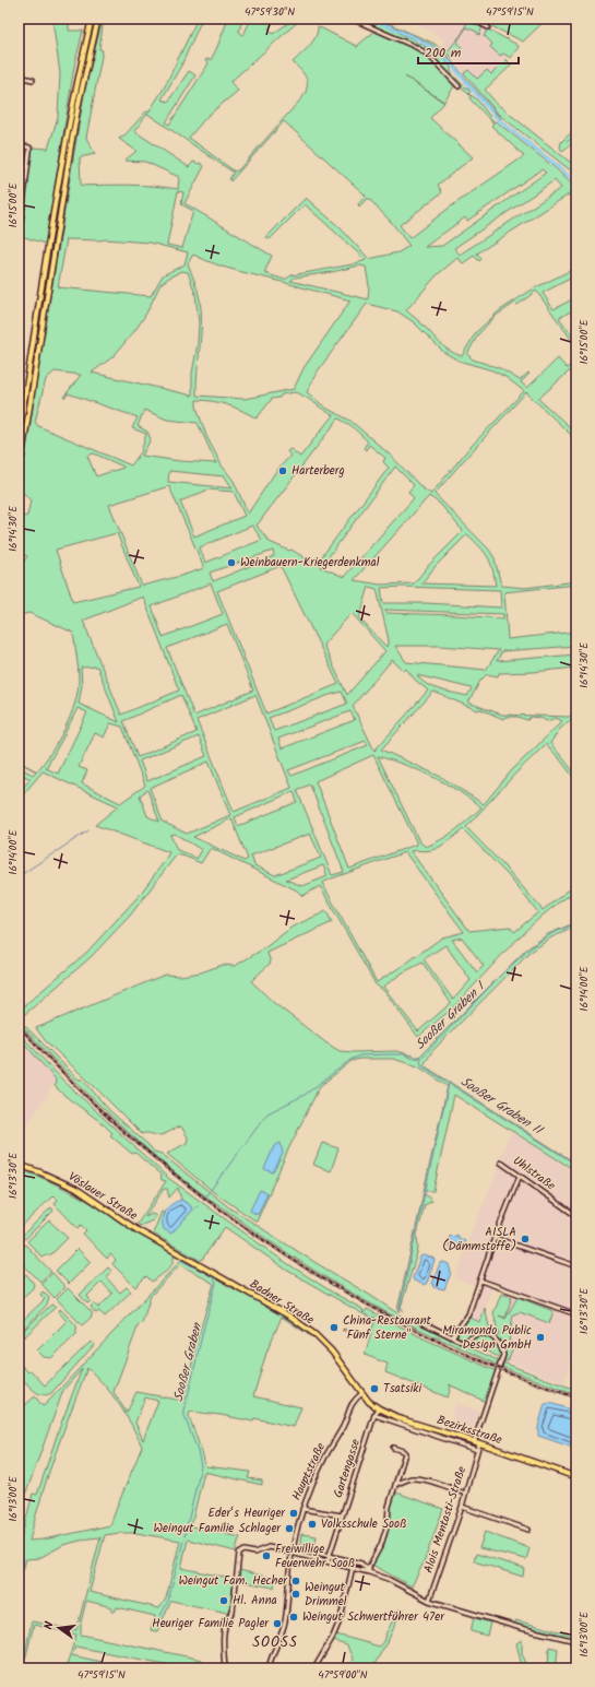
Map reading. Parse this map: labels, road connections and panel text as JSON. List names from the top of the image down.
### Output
{
  "streets": {
    "main road": ["Vöslauer Straße", "Badner Straße", "Bezirksstraße"],
    "street": [
      "Uhlstraße",
      "Gartengasse",
      "Hauptstraße",
      "Alois Mentasti-Straße"
    ]
  },
  "crossings": [
    ["Vöslauer Straße", "Badner Straße"],
    ["Badner Straße", "Bezirksstraße"],
    ["Badner Straße", "Hauptstraße"],
    ["Bezirksstraße", "Gartengasse"],
    ["Bezirksstraße", "Hauptstraße"],
    ["Bezirksstraße", "Alois Mentasti-Straße"]
  ],
  "districts": ["SOOSS"],
  "water": ["Sooßer Graben I", "Sooßer Graben II", "Sooßer Graben"],
  "places": [
    "Harterberg",
    "Weinbauern-Kriegerdenkmal",
    "AISLA (Dämmstoffe)",
    "China-Restaurant \"Fünf Sterne\"",
    "Miramondo Public Design GmbH",
    "Tsatsiki",
    "Eder‘s Heuriger",
    "Volksschule Sooß",
    "Weingut Familie Schlager",
    "Freiwillige Feuerwehr Sooß",
    "Weingut Fam. Hecher",
    "Weingut Drimmel",
    "Hl. Anna",
    "Weingut Schwertführer 47er",
    "Heuriger Familie Pagler"
  ],
  "scale_bar": "200 m",
  "north": "left",
  "coordinates": [
    "47°59'30\"N",
    "47°59'15\"N",
    "16°15'00\"E",
    "16°14'30\"E",
    "16°14'00\"E",
    "16°13'30\"E",
    "16°13'00\"E",
    "47°59'00\"N"
  ]
}
